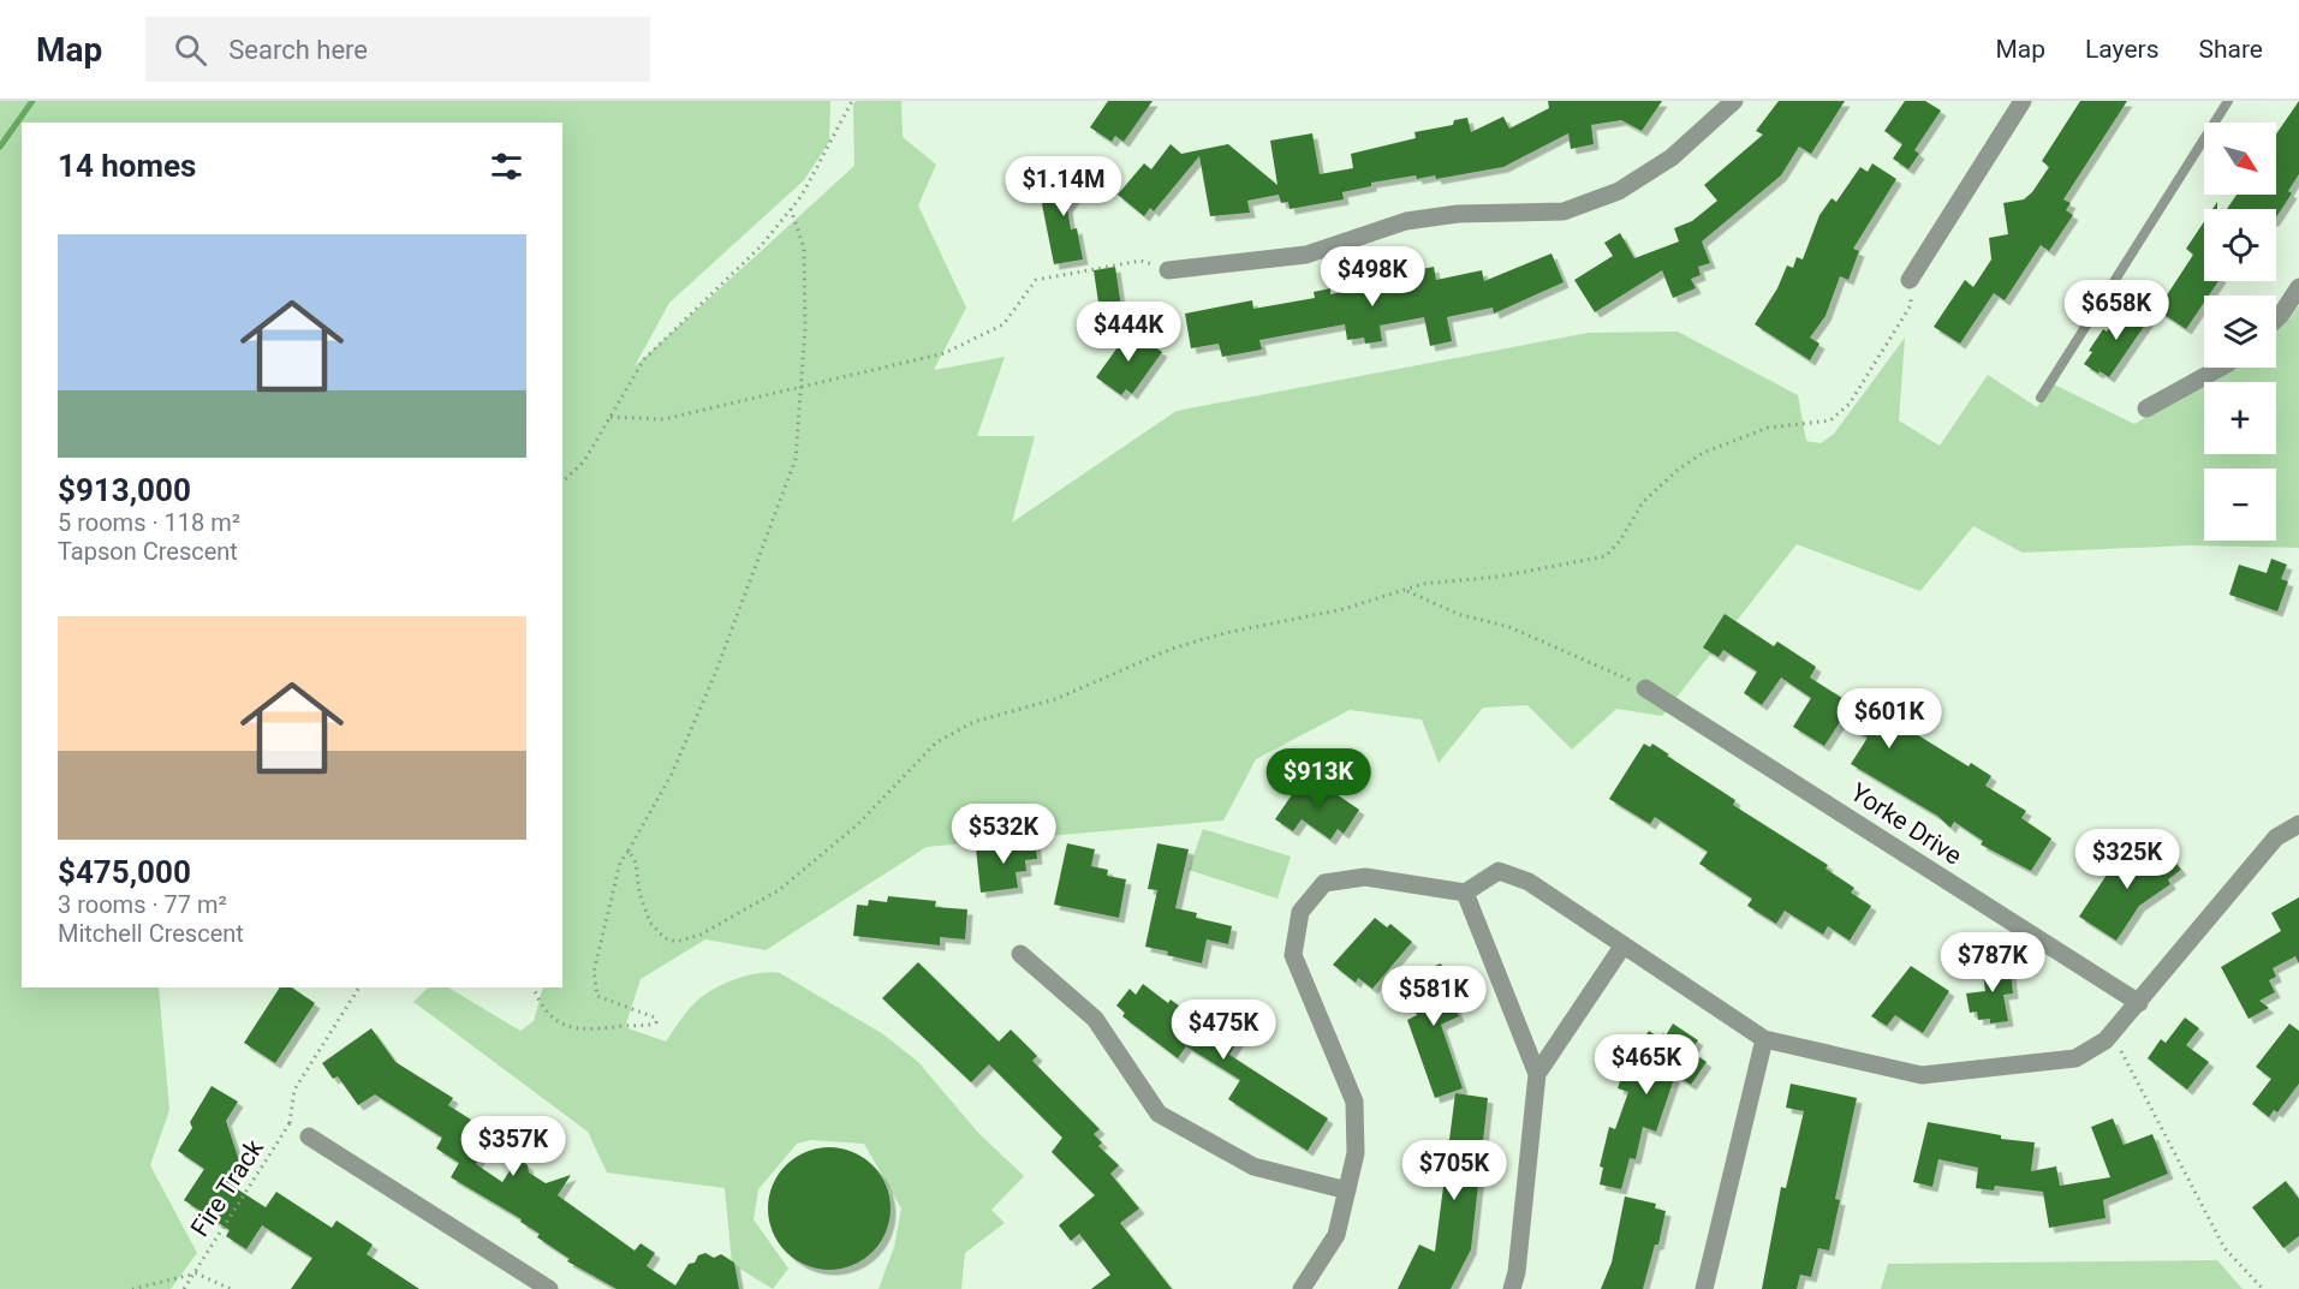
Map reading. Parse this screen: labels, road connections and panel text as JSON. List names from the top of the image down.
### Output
{
  "streets": {
    "street": ["Yorke Drive"],
    "path": ["Fire Track"]
  },
  "north": "bottom right",
  "page": {
    "header": "Map",
    "search": "Search here",
    "nav": ["Map", "Layers", "Share"],
    "map_buttons": ["+", "−"],
    "heading": "14 homes",
    "price": [
      "$1.14M",
      "$498K",
      "$658K",
      "$444K",
      "$601K",
      "$913K",
      "$532K",
      "$325K",
      "$787K",
      "$581K",
      "$475K",
      "$465K",
      "$357K",
      "$705K"
    ],
    "list": [
      {
        "name": "$913,000",
        "note": "5 rooms · 118 m² · Tapson Crescent"
      },
      {
        "name": "$475,000",
        "note": "3 rooms · 77 m² · Mitchell Crescent"
      }
    ]
  }
}
